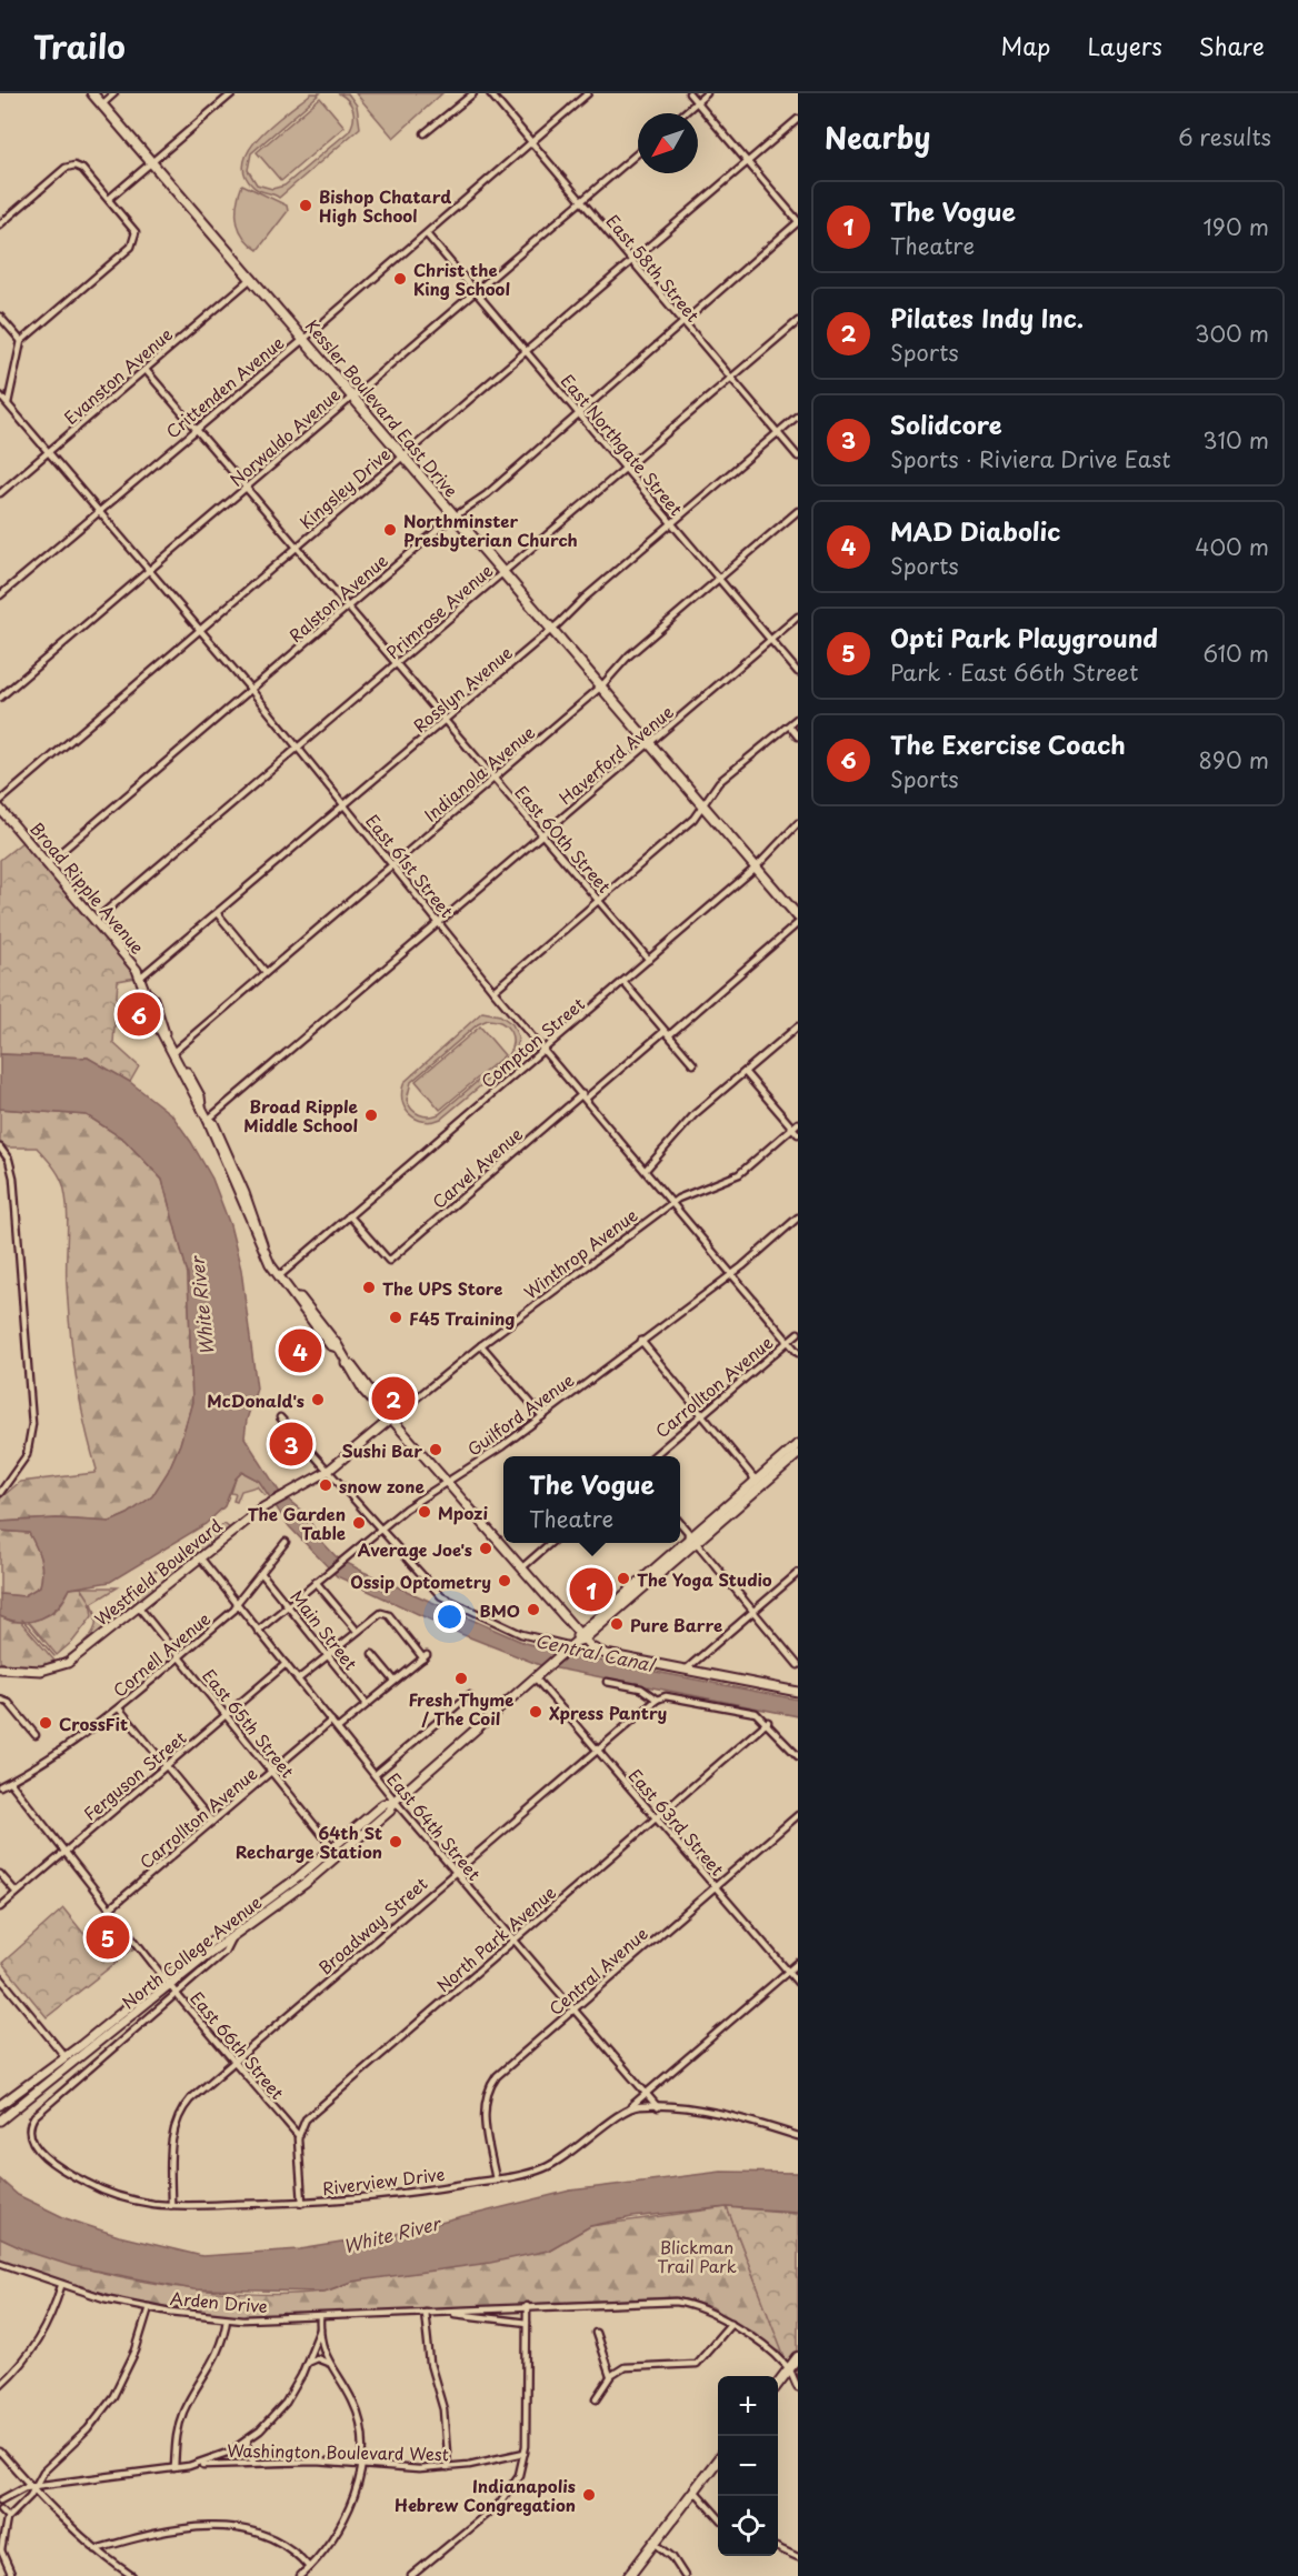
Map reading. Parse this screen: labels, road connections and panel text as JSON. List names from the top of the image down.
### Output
{
  "streets": {
    "main road": [
      "Kessler Boulevard East Drive",
      "Broad Ripple Avenue",
      "Winthrop Avenue",
      "Westfield Boulevard",
      "North College Avenue"
    ],
    "street": [
      "East 58th Street",
      "Evanston Avenue",
      "Crittenden Avenue",
      "Norwaldo Avenue",
      "East Northgate Street",
      "Kingsley Drive",
      "Ralston Avenue",
      "Primrose Avenue",
      "Rosslyn Avenue",
      "Haverford Avenue",
      "Indianola Avenue",
      "East 60th Street",
      "East 61st Street",
      "Compton Street",
      "Carvel Avenue",
      "Carrollton Avenue",
      "Guilford Avenue",
      "Main Street",
      "Cornell Avenue",
      "East 65th Street",
      "Ferguson Street",
      "East 63rd Street",
      "East 64th Street",
      "Broadway Street",
      "North Park Avenue",
      "Central Avenue",
      "East 66th Street",
      "Riverview Drive",
      "Arden Drive",
      "Washington Boulevard West"
    ]
  },
  "crossings": [
    ["East 58th Street", "Crittenden Avenue"],
    ["East 58th Street", "Norwaldo Avenue"],
    ["East 58th Street", "Kingsley Drive"],
    ["East 58th Street", "Ralston Avenue"],
    ["East 58th Street", "Primrose Avenue"],
    ["East 58th Street", "Rosslyn Avenue"],
    ["Evanston Avenue", "Kessler Boulevard East Drive"],
    ["Evanston Avenue", "East 60th Street"],
    ["Evanston Avenue", "East 61st Street"],
    ["Crittenden Avenue", "Kessler Boulevard East Drive"],
    ["Crittenden Avenue", "East Northgate Street"],
    ["Crittenden Avenue", "East 60th Street"],
    ["Crittenden Avenue", "East 61st Street"],
    ["Kessler Boulevard East Drive", "Norwaldo Avenue"],
    ["Kessler Boulevard East Drive", "Kingsley Drive"],
    ["Kessler Boulevard East Drive", "Ralston Avenue"],
    ["Kessler Boulevard East Drive", "Primrose Avenue"],
    ["Kessler Boulevard East Drive", "Rosslyn Avenue"],
    ["Kessler Boulevard East Drive", "Haverford Avenue"],
    ["Kessler Boulevard East Drive", "Indianola Avenue"],
    ["Kessler Boulevard East Drive", "Compton Street"],
    ["Norwaldo Avenue", "East Northgate Street"],
    ["Norwaldo Avenue", "East 60th Street"],
    ["Norwaldo Avenue", "East 61st Street"],
    ["East Northgate Street", "Kingsley Drive"],
    ["East Northgate Street", "Ralston Avenue"],
    ["East Northgate Street", "Primrose Avenue"],
    ["East Northgate Street", "Rosslyn Avenue"],
    ["East Northgate Street", "Haverford Avenue"],
    ["East Northgate Street", "Indianola Avenue"],
    ["Kingsley Drive", "East 60th Street"],
    ["Kingsley Drive", "East 61st Street"],
    ["Ralston Avenue", "East 60th Street"],
    ["Ralston Avenue", "East 61st Street"],
    ["Ralston Avenue", "Broad Ripple Avenue"],
    ["Primrose Avenue", "East 60th Street"],
    ["Primrose Avenue", "East 61st Street"],
    ["Primrose Avenue", "Broad Ripple Avenue"],
    ["Rosslyn Avenue", "East 60th Street"],
    ["Rosslyn Avenue", "East 61st Street"],
    ["Rosslyn Avenue", "Broad Ripple Avenue"],
    ["Haverford Avenue", "East 60th Street"],
    ["Haverford Avenue", "East 61st Street"],
    ["Haverford Avenue", "Broad Ripple Avenue"],
    ["Indianola Avenue", "East 60th Street"],
    ["Indianola Avenue", "East 61st Street"],
    ["Indianola Avenue", "Broad Ripple Avenue"],
    ["East 60th Street", "Compton Street"],
    ["East 61st Street", "Compton Street"],
    ["East 61st Street", "Carvel Avenue"],
    ["East 61st Street", "Winthrop Avenue"],
    ["East 61st Street", "Carrollton Avenue"],
    ["East 61st Street", "Guilford Avenue"],
    ["Broad Ripple Avenue", "Compton Street"],
    ["Broad Ripple Avenue", "Winthrop Avenue"],
    ["Broad Ripple Avenue", "Guilford Avenue"],
    ["Broad Ripple Avenue", "North College Avenue"],
    ["Compton Street", "Carvel Avenue"],
    ["Winthrop Avenue", "Westfield Boulevard"],
    ["Carrollton Avenue", "East 65th Street"],
    ["Carrollton Avenue", "East 64th Street"],
    ["Carrollton Avenue", "East 66th Street"],
    ["Guilford Avenue", "Main Street"],
    ["Guilford Avenue", "East 64th Street"],
    ["Westfield Boulevard", "East 65th Street"],
    ["Westfield Boulevard", "East 64th Street"],
    ["Main Street", "Cornell Avenue"],
    ["Cornell Avenue", "East 65th Street"],
    ["Cornell Avenue", "East 64th Street"],
    ["Cornell Avenue", "East 66th Street"],
    ["East 65th Street", "Ferguson Street"],
    ["East 65th Street", "North College Avenue"],
    ["Ferguson Street", "East 64th Street"],
    ["Ferguson Street", "East 66th Street"],
    ["East 63rd Street", "Broadway Street"],
    ["East 63rd Street", "North Park Avenue"],
    ["East 63rd Street", "North College Avenue"],
    ["East 63rd Street", "Central Avenue"],
    ["East 64th Street", "Broadway Street"],
    ["East 64th Street", "North Park Avenue"],
    ["East 64th Street", "North College Avenue"],
    ["East 64th Street", "Central Avenue"],
    ["East 64th Street", "Riverview Drive"],
    ["Broadway Street", "East 66th Street"],
    ["Broadway Street", "Riverview Drive"],
    ["North Park Avenue", "East 66th Street"],
    ["North College Avenue", "East 66th Street"],
    ["Central Avenue", "Riverview Drive"],
    ["East 66th Street", "Riverview Drive"]
  ],
  "water": ["White River", "Central Canal"],
  "parks": ["Blickman Trail Park"],
  "places": [
    "Bishop Chatard High School",
    "Christ the King School",
    "Northminster Presbyterian Church",
    "Broad Ripple Middle School",
    "The UPS Store",
    "F45 Training",
    "McDonald's",
    "Sushi Bar",
    "snow zone",
    "Mpozi",
    "The Garden Table",
    "Average Joe's",
    "The Yoga Studio",
    "Ossip Optometry",
    "BMO",
    "Pure Barre",
    "Fresh Thyme / The Coil",
    "Xpress Pantry",
    "CrossFit",
    "64th St Recharge Station",
    "Indianapolis Hebrew Congregation"
  ],
  "north": "bottom left",
  "page": {
    "header": "Trailo",
    "nav": ["Map", "Layers", "Share"],
    "heading": ["Nearby", "6 results"],
    "list": [
      {
        "mark": "1",
        "name": "The Vogue",
        "note": "Theatre",
        "value": "190 m"
      },
      {
        "mark": "2",
        "name": "Pilates Indy Inc.",
        "note": "Sports",
        "value": "300 m"
      },
      {
        "mark": "3",
        "name": "Solidcore",
        "note": "Sports · Riviera Drive East",
        "value": "310 m"
      },
      {
        "mark": "4",
        "name": "MAD Diabolic",
        "note": "Sports",
        "value": "400 m"
      },
      {
        "mark": "5",
        "name": "Opti Park Playground",
        "note": "Park · East 66th Street",
        "value": "610 m"
      },
      {
        "mark": "6",
        "name": "The Exercise Coach",
        "note": "Sports",
        "value": "890 m"
      }
    ],
    "pins": [
      "6",
      "4",
      "2",
      "3",
      "1",
      "5"
    ],
    "popup": ["The Vogue", "Theatre"],
    "map_buttons": ["+", "−"]
  }
}
